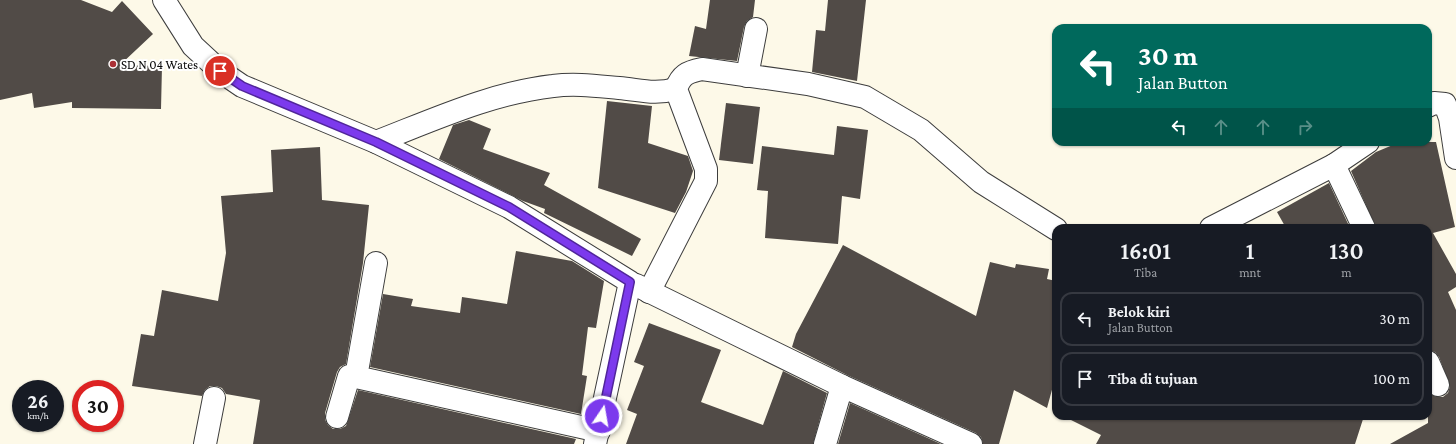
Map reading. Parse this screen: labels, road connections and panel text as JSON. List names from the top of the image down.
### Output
{
  "places": ["SD N 04 Wates"],
  "page": {
    "turn": ["30 m", "Jalan Button"],
    "eta": [
      "16:01",
      "Tiba",
      "1",
      "mnt",
      "130",
      "m"
    ],
    "list": [
      {
        "name": "Belok kiri",
        "note": "Jalan Button",
        "value": "30 m"
      },
      {
        "name": "Tiba di tujuan",
        "value": "100 m"
      }
    ],
    "speed": "26 km/h",
    "limit": "30"
  }
}
